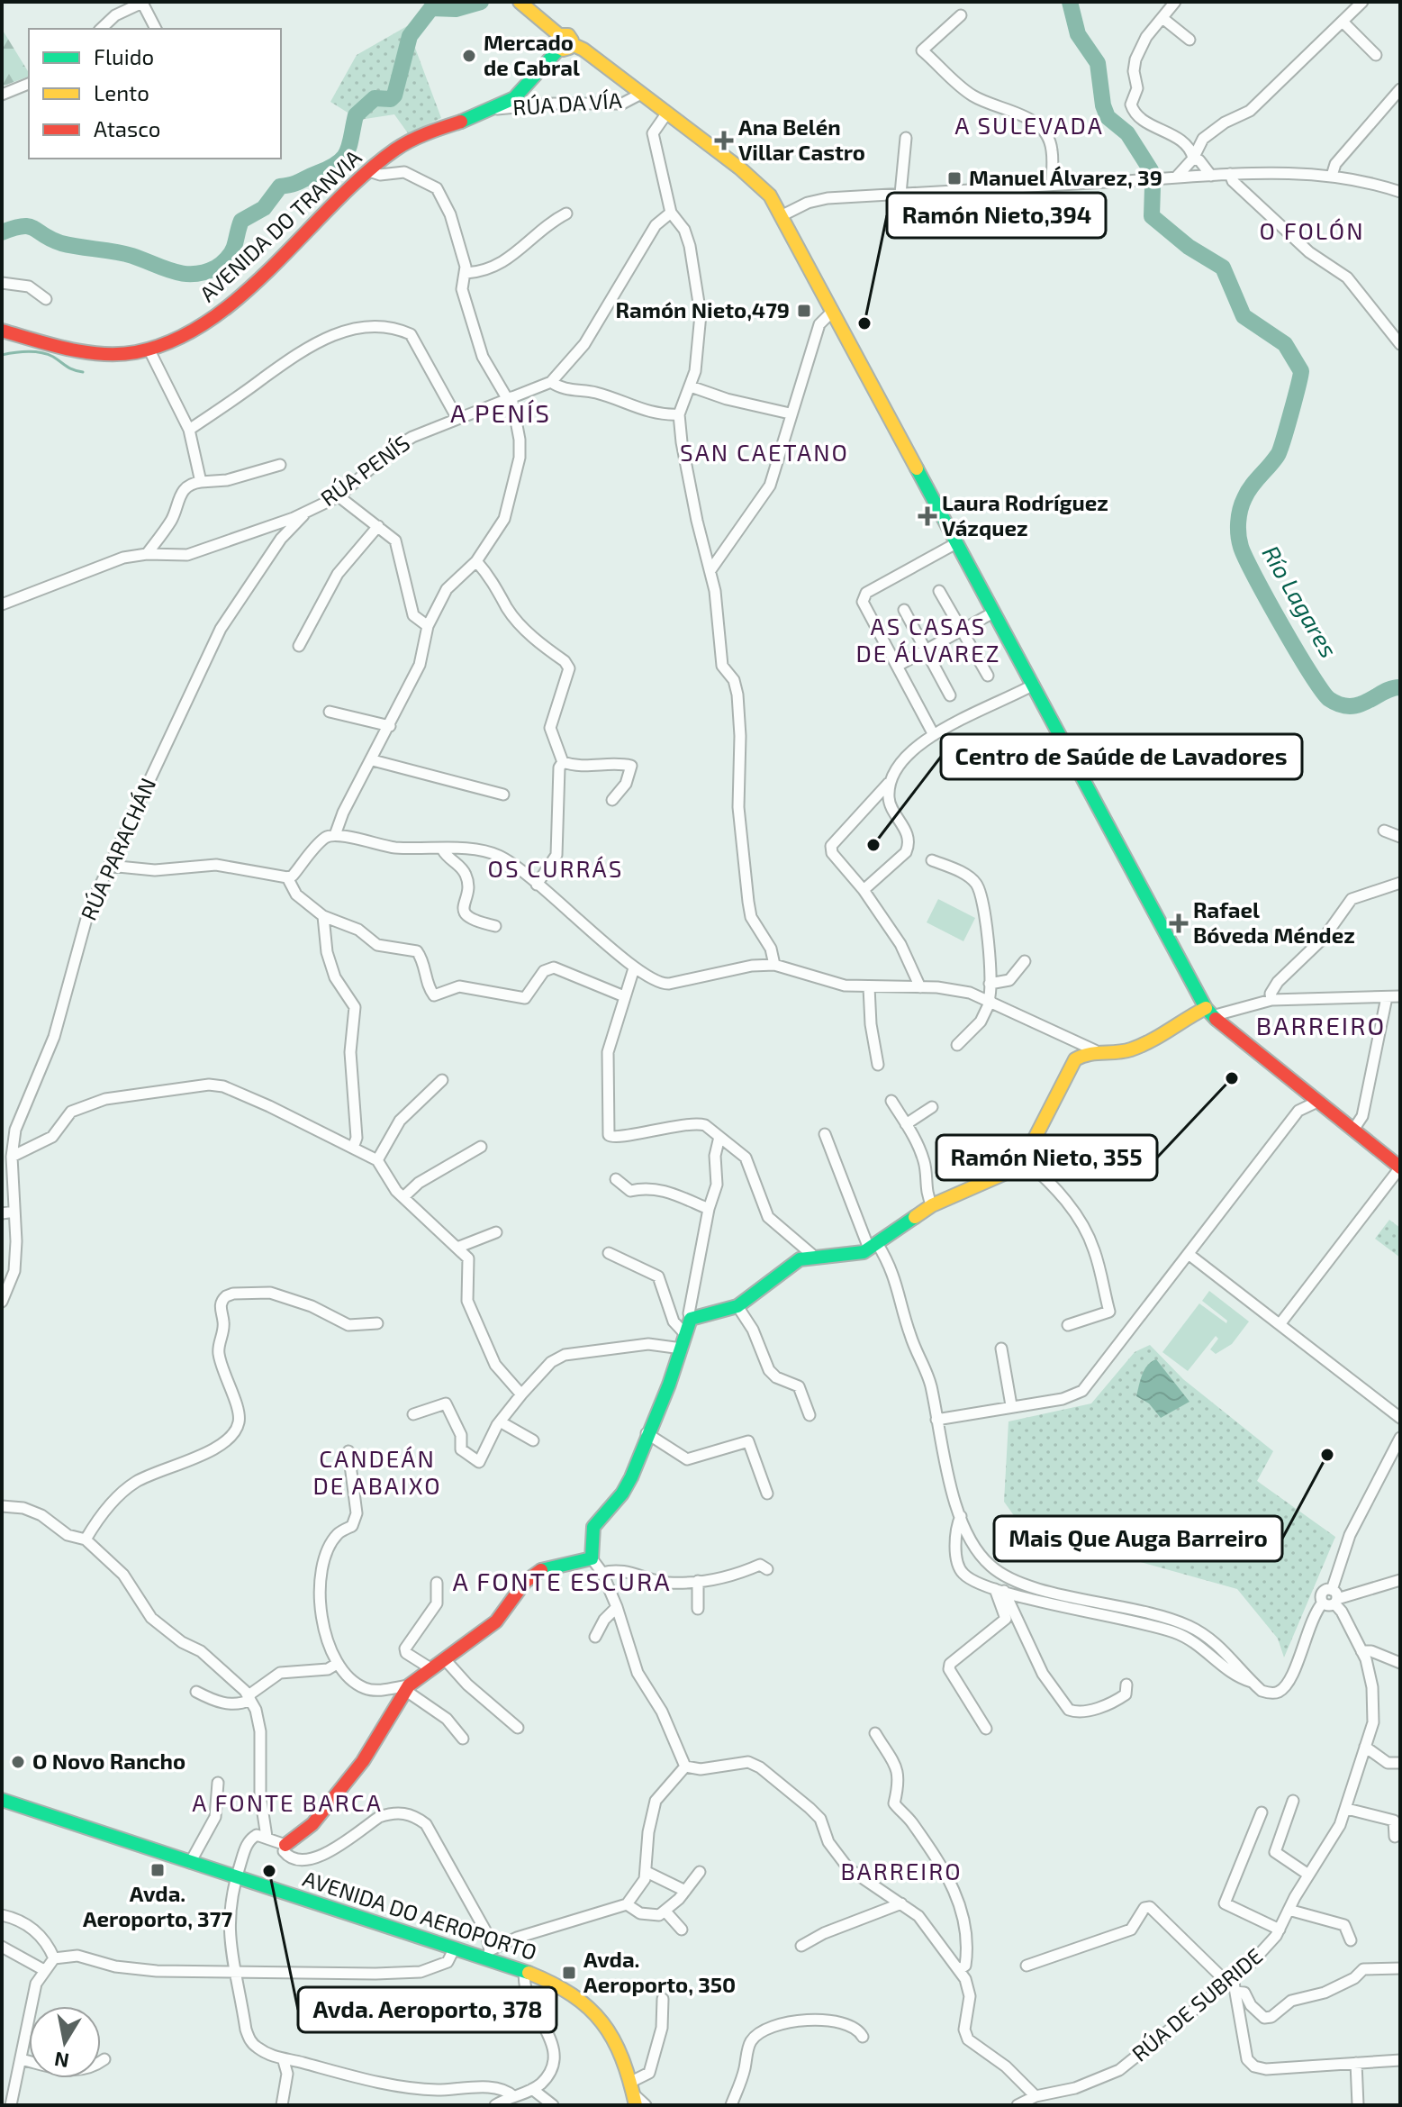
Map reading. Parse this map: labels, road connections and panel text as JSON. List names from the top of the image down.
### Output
{
  "streets": {
    "main road": ["AVENIDA DO TRANVIA", "AVENIDA DO AEROPORTO"],
    "street": [
      "RÚA DA VÍA",
      "RÚA PENÍS",
      "RÚA PARACHÁN",
      "RÚA DE SUBRIDE"
    ]
  },
  "crossings": [
    ["RÚA DA VÍA", "AVENIDA DO TRANVIA"],
    ["RÚA PENÍS", "RÚA PARACHÁN"]
  ],
  "districts": [
    "A SULEVADA",
    "O FOLÓN",
    "A PENÍS",
    "SAN CAETANO",
    "AS CASAS DE ÁLVAREZ",
    "OS CURRÁS",
    "BARREIRO",
    "CANDEÁN DE ABAIXO",
    "A FONTE ESCURA",
    "A FONTE BARCA",
    "BARREIRO"
  ],
  "water": ["Río Lagares"],
  "places": {
    "other": [
      "Mercado de Cabral",
      "Ramón Nieto,394",
      "Centro de Saúde de Lavadores",
      "Ramón Nieto, 355",
      "Mais Que Auga Barreiro",
      "O Novo Rancho",
      "Avda. Aeroporto, 378"
    ],
    "health": ["Ana Belén Villar Castro", "Laura Rodríguez Vázquez", "Rafael Bóveda Méndez"],
    "transit": [
      "Manuel Álvarez, 39",
      "Ramón Nieto,479",
      "Avda. Aeroporto, 377",
      "Avda. Aeroporto, 350"
    ]
  },
  "legend": ["Fluido", "Lento", "Atasco"],
  "north": "bottom"
}
